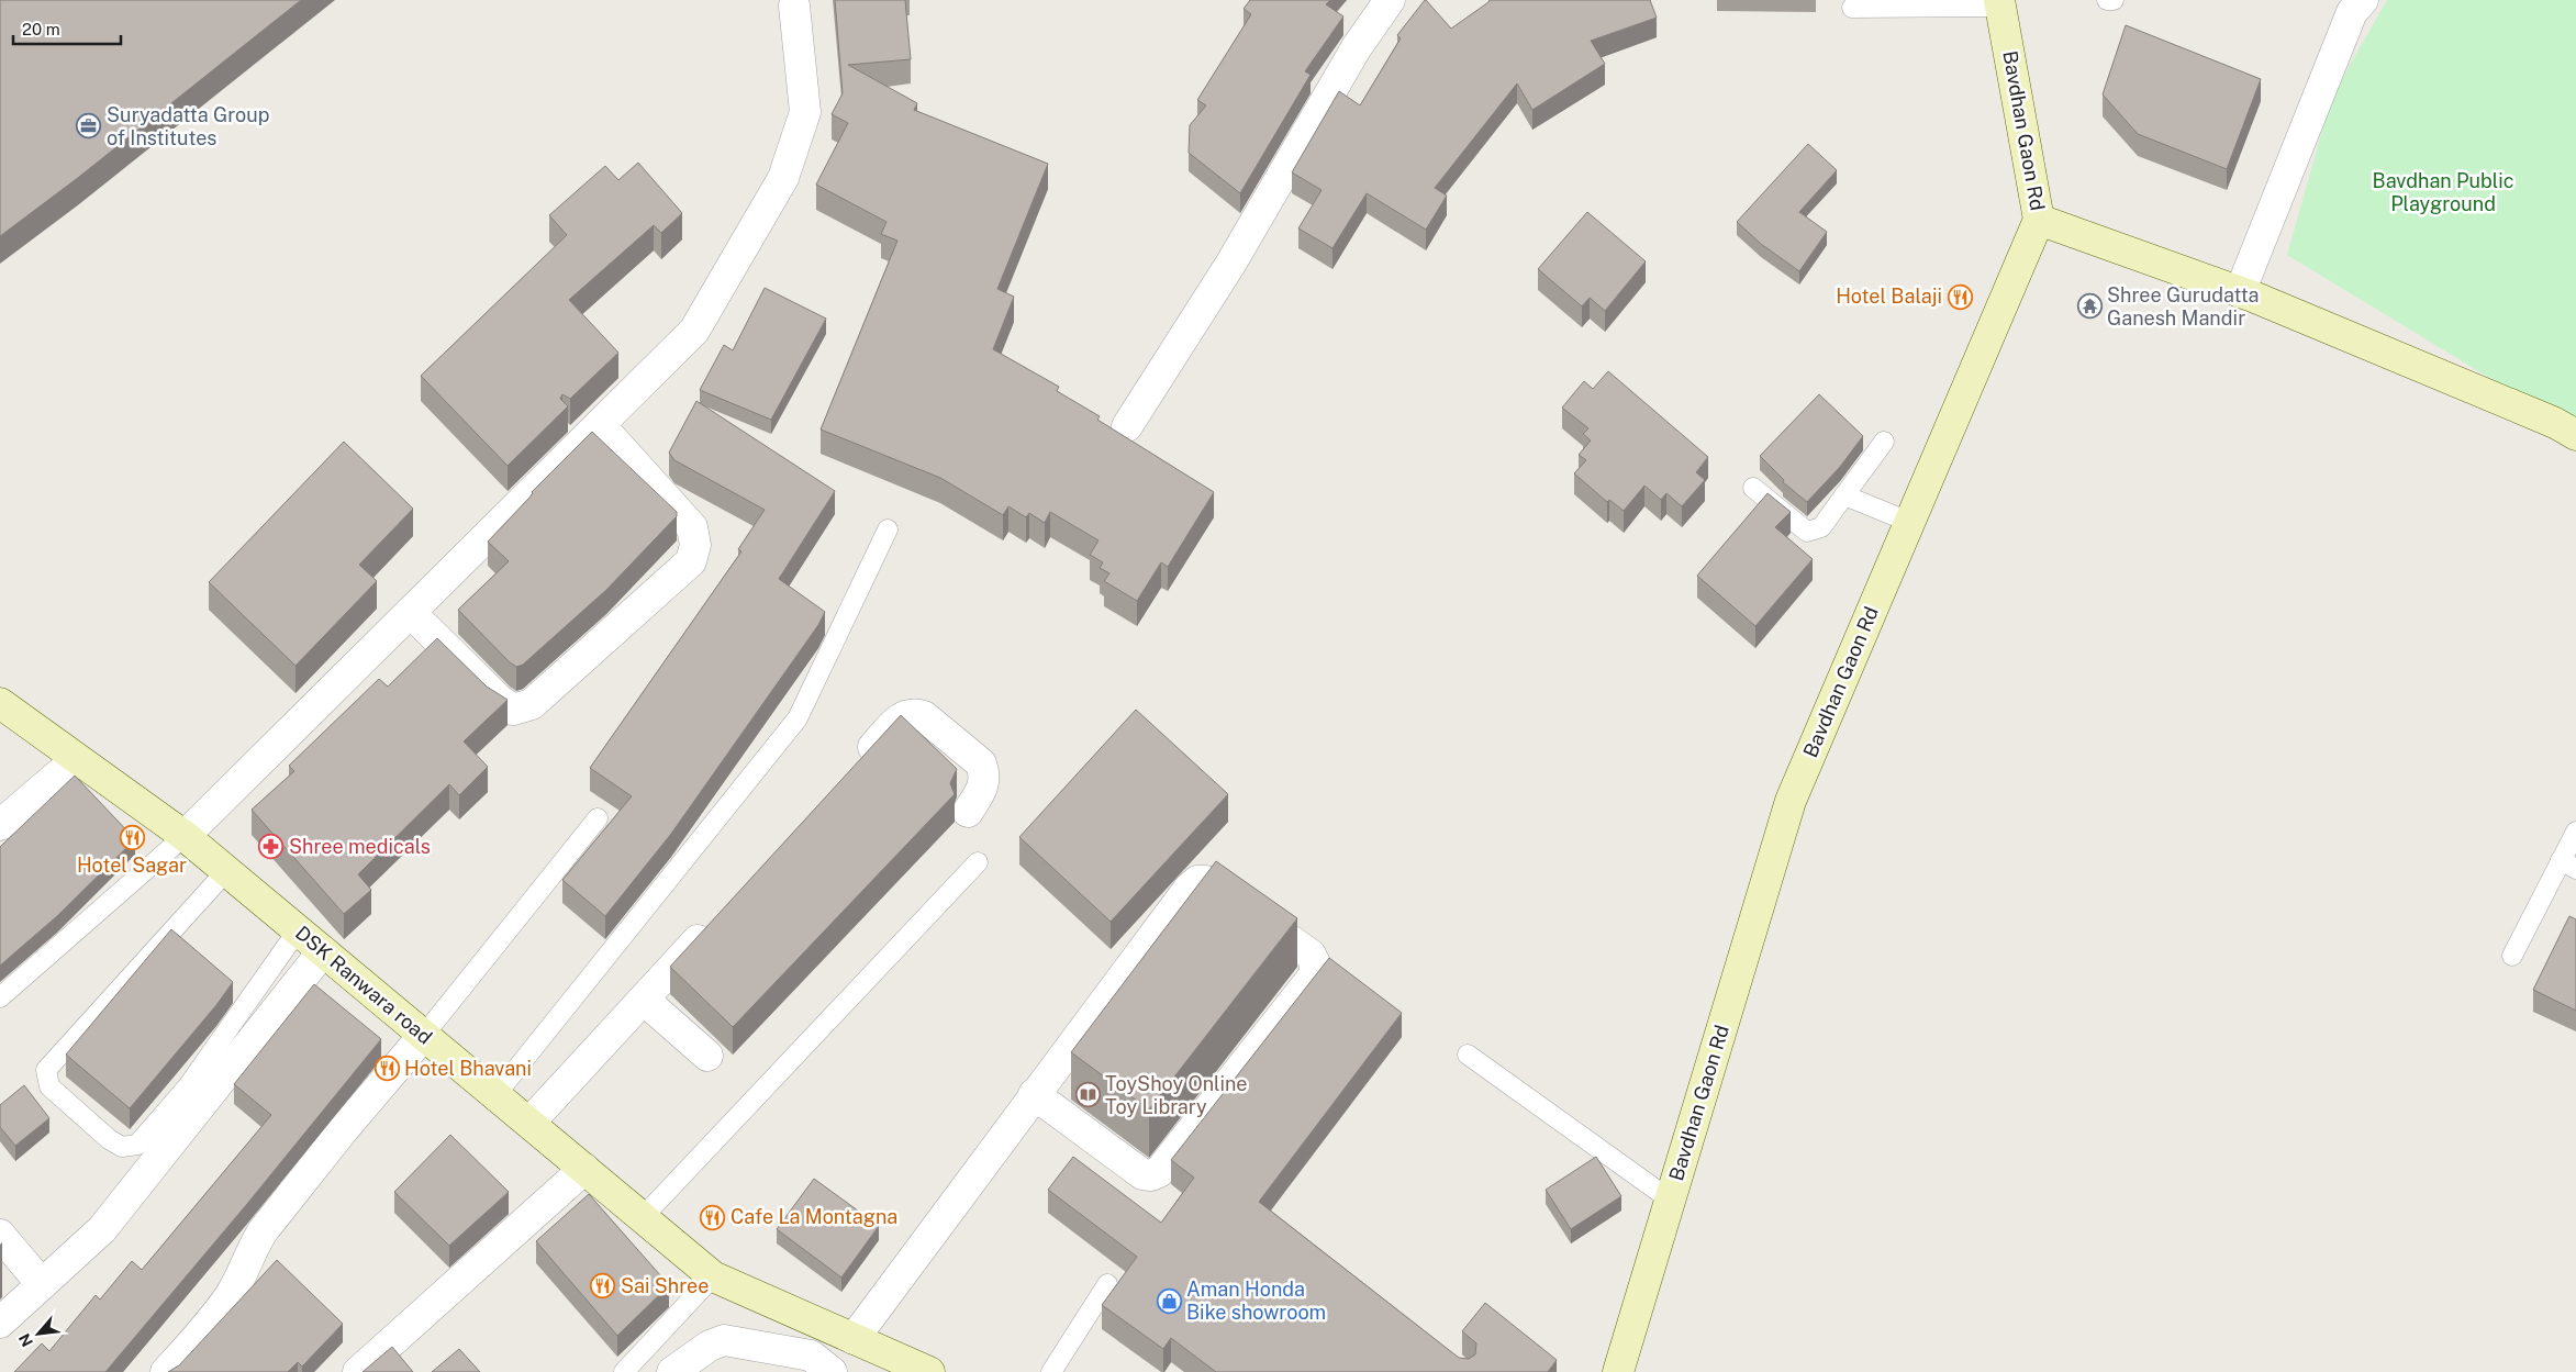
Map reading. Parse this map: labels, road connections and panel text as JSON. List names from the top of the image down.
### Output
{
  "streets": {
    "street": ["Bavdhan Gaon Rd", "DSK Ranwara road"]
  },
  "parks": ["Bavdhan Public Playground"],
  "places": {
    "office": ["Suryadatta Group of Institutes"],
    "restaurant": [
      "Hotel Balaji",
      "Hotel Sagar",
      "Hotel Bhavani",
      "Cafe La Montagna",
      "Sai Shree"
    ],
    "temple": ["Shree Gurudatta Ganesh Mandir"],
    "pharmacy": ["Shree medicals"],
    "library": ["ToyShoy Online Toy Library"],
    "shop": ["Aman Honda Bike showroom"]
  },
  "scale_bar": "20 m",
  "north": "bottom left"
}
